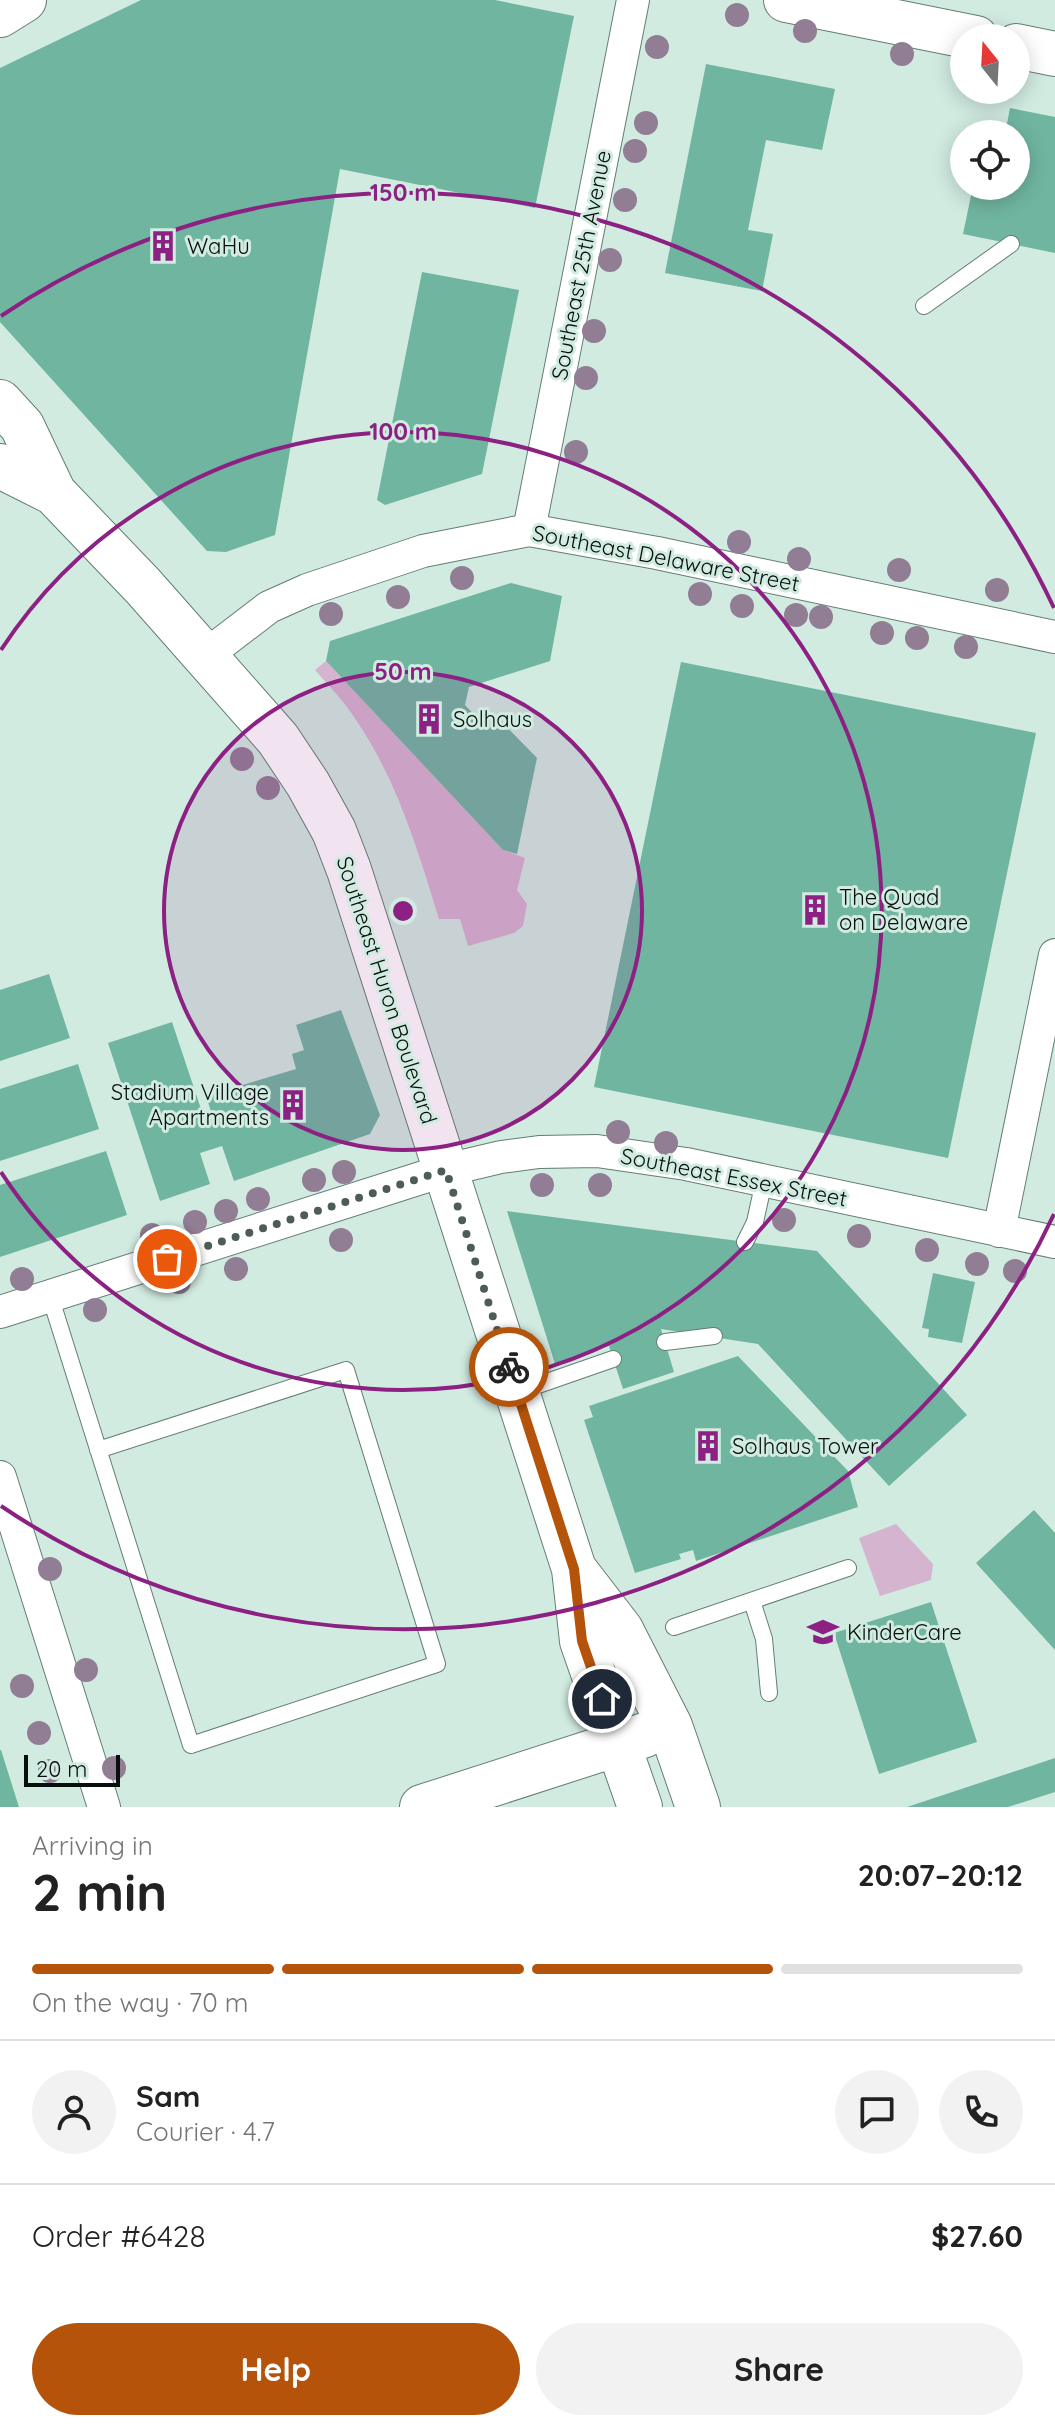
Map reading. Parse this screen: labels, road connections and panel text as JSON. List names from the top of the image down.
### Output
{
  "streets": {
    "main road": ["Southeast Huron Boulevard"],
    "street": ["Southeast 25th Avenue", "Southeast Delaware Street", "Southeast Essex Street"]
  },
  "crossings": [
    ["Southeast 25th Avenue", "Southeast Delaware Street"],
    ["Southeast Delaware Street", "Southeast Huron Boulevard"],
    ["Southeast Huron Boulevard", "Southeast Essex Street"]
  ],
  "places": {
    "building": [
      "WaHu",
      "Solhaus",
      "The Quad on Delaware",
      "Stadium Village Apartments",
      "Solhaus Tower"
    ],
    "school or university": ["KinderCare"]
  },
  "scale_bar": "20 m",
  "north": "top",
  "page": {
    "scale": "20 m",
    "heading": ["2 min", "Arriving in", "20:07–20:12"],
    "panel": [
      "Sam",
      "Courier · 4.7",
      "Order #6428",
      "$27.60"
    ],
    "bar": "On the way · 70 m",
    "buttons": ["Help", "Share"]
  },
  "rings": ["150 m", "100 m", "50 m"]
}
